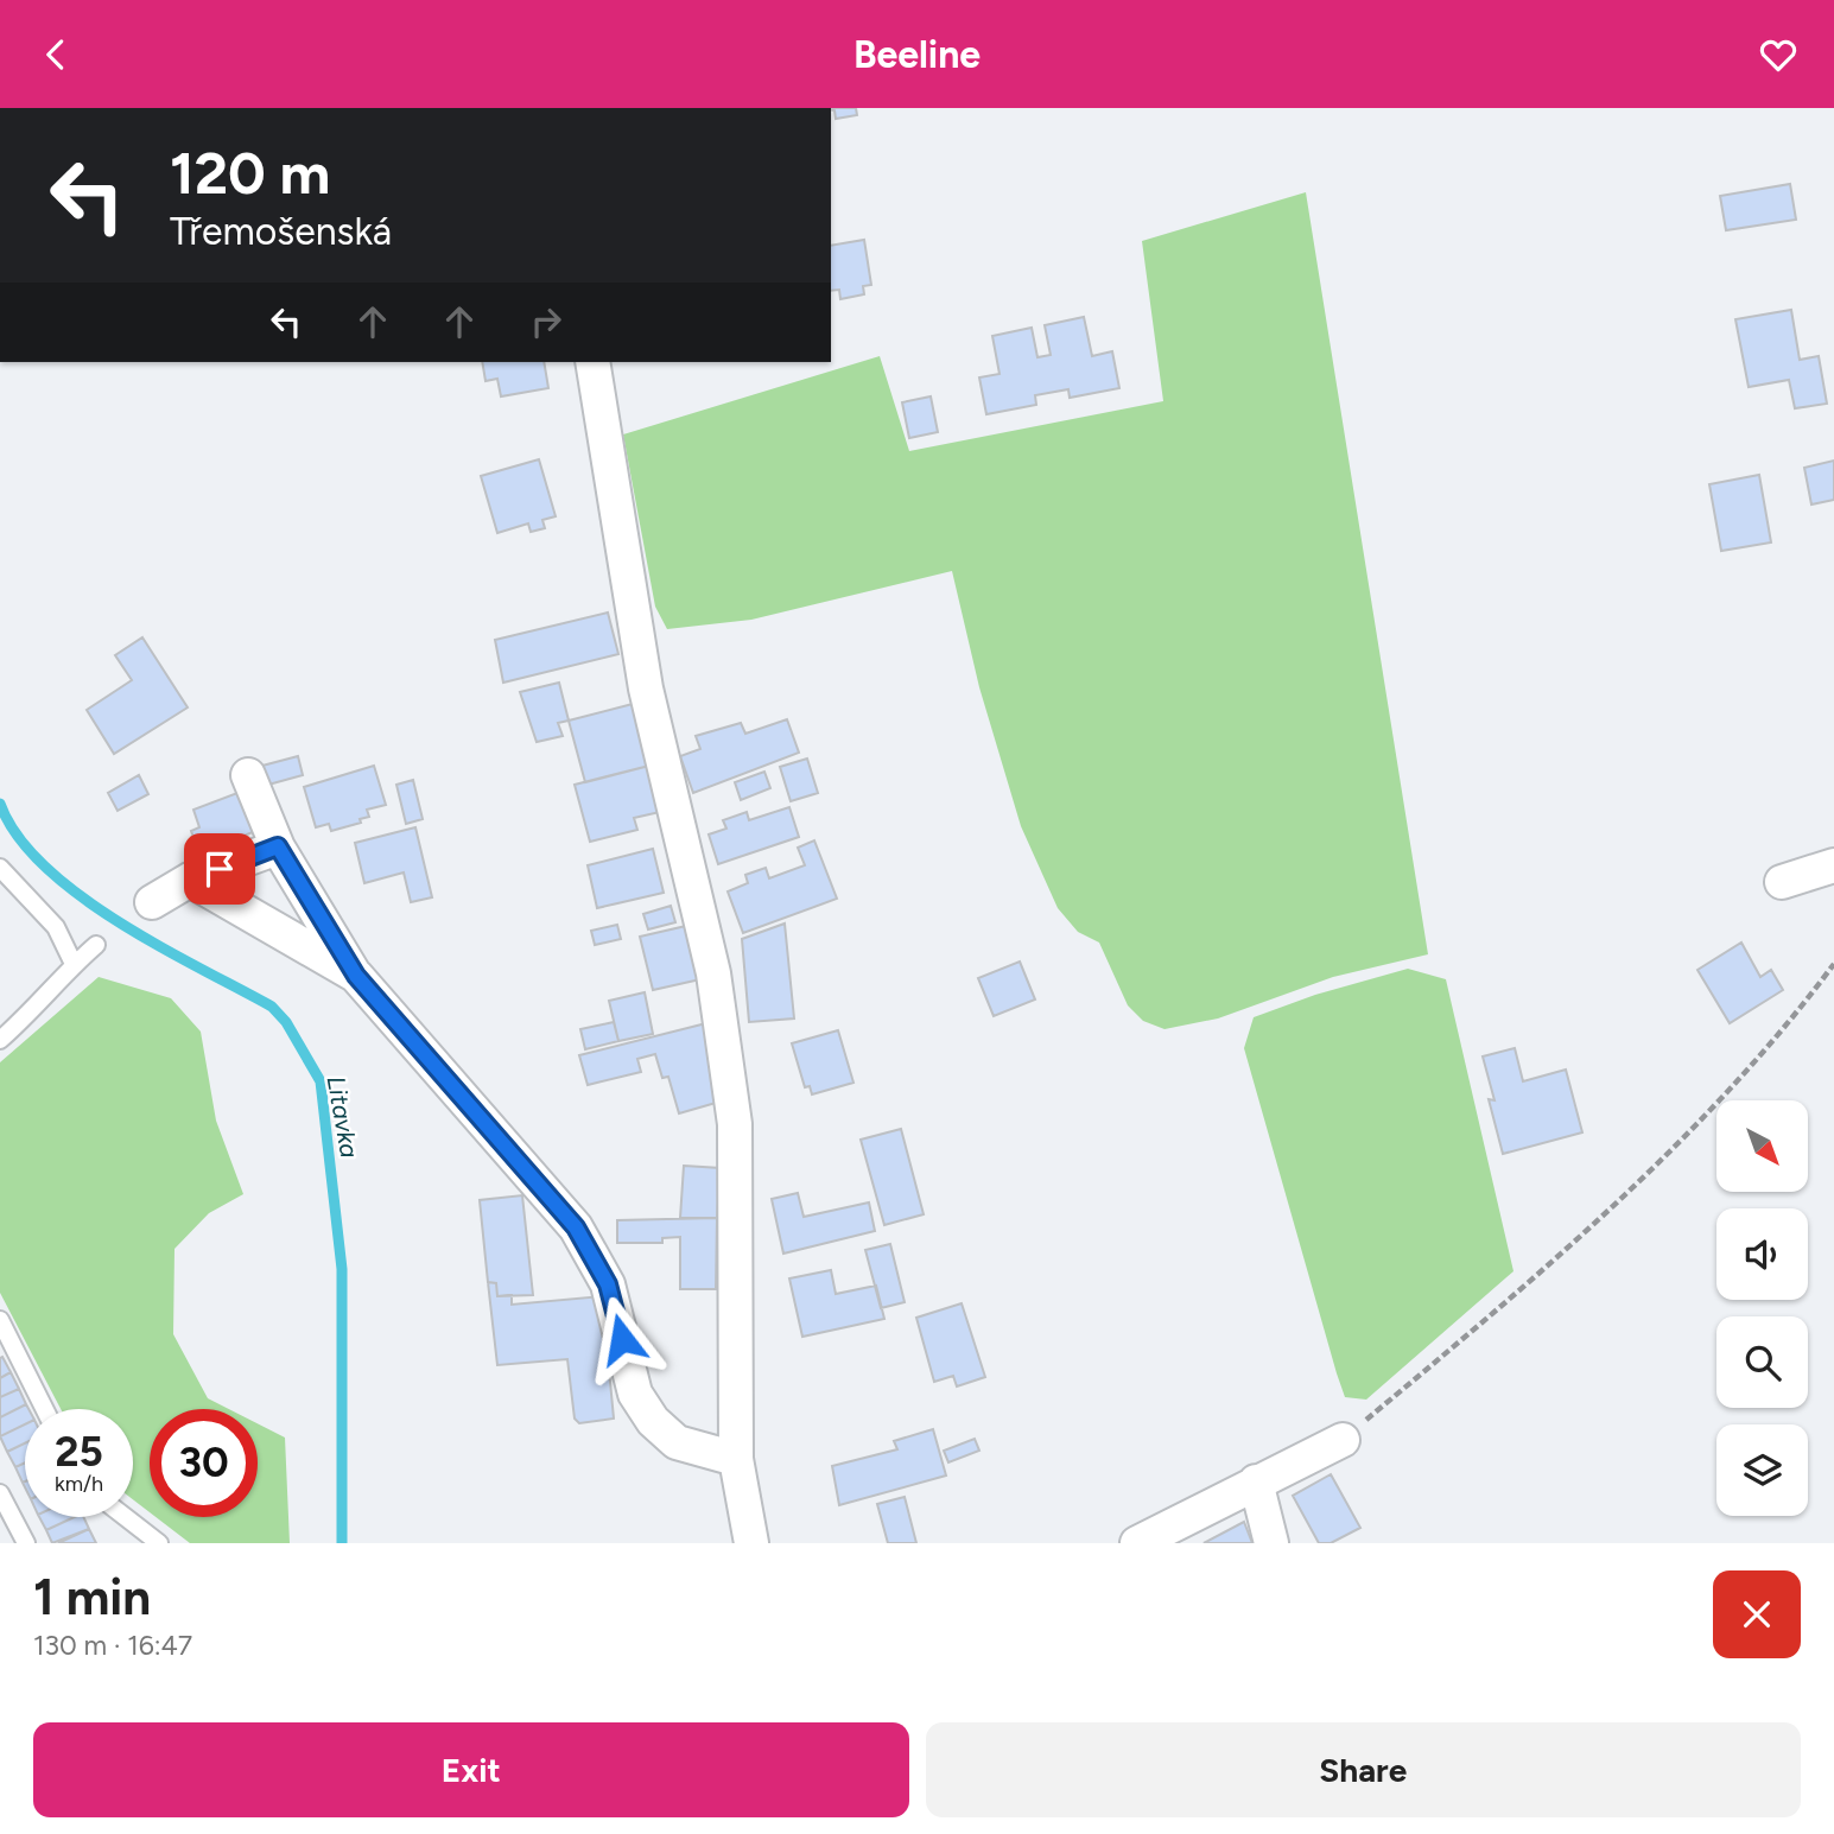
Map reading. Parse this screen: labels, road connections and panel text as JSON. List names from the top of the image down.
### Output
{
  "water": ["Litavka"],
  "north": "bottom right",
  "page": {
    "header": "Beeline",
    "turn": ["120 m", "Třemošenská"],
    "speed": "25 km/h",
    "limit": "30",
    "heading": ["1 min", "130 m · 16:47"],
    "buttons": ["Exit", "Share"]
  }
}
